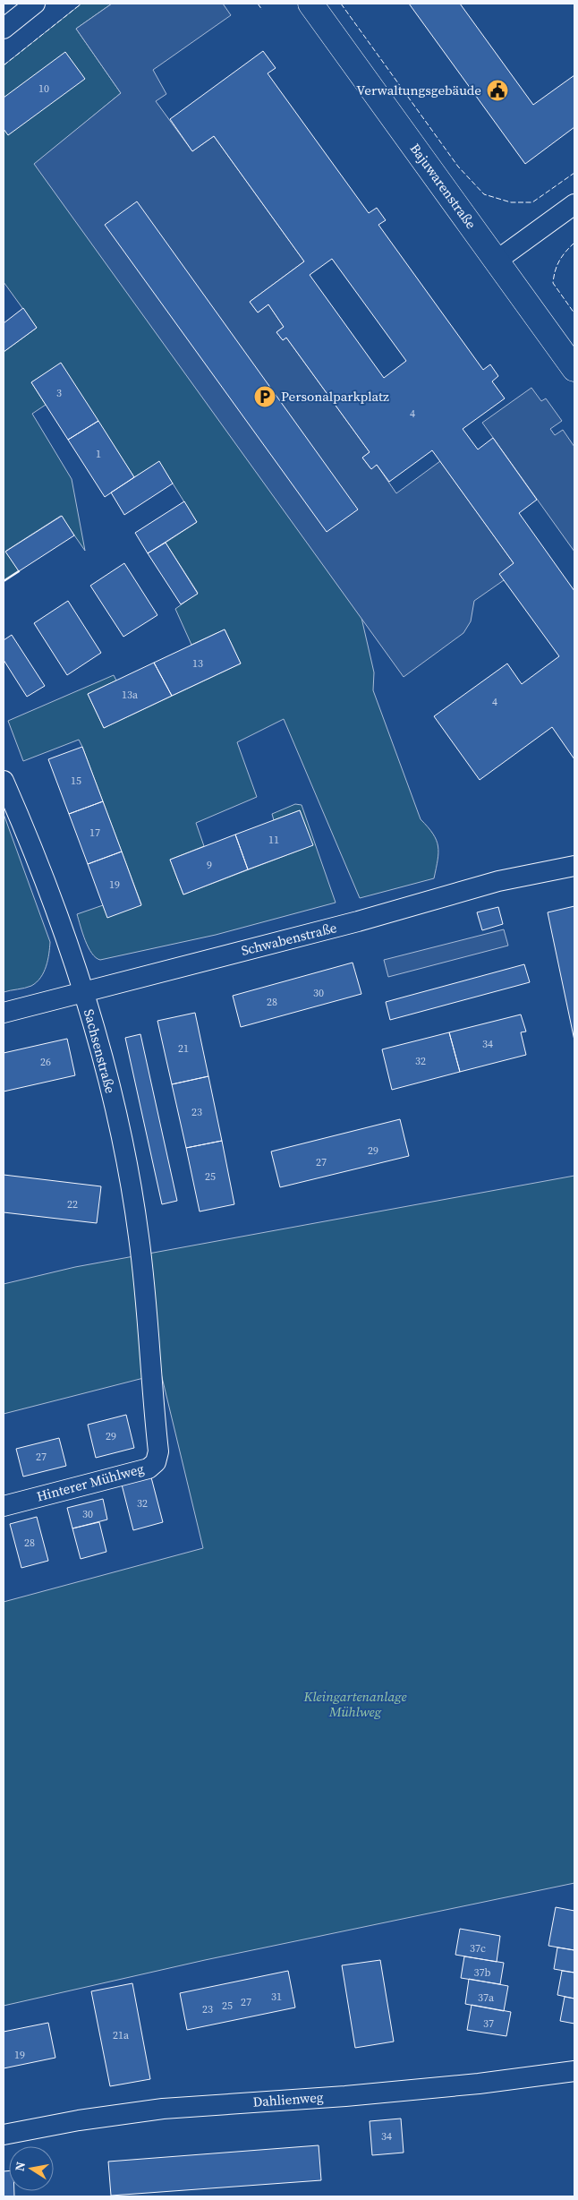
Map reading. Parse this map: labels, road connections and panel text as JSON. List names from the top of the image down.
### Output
{
  "streets": {
    "street": [
      "Bajuwarenstraße",
      "Schwabenstraße",
      "Sachsenstraße",
      "Hinterer Mühlweg",
      "Dahlienweg"
    ]
  },
  "crossings": [
    ["Schwabenstraße", "Sachsenstraße"],
    ["Sachsenstraße", "Hinterer Mühlweg"]
  ],
  "parks": ["Kleingartenanlage Mühlweg"],
  "places": {
    "public building": ["Verwaltungsgebäude"],
    "parking": ["Personalparkplatz"]
  },
  "house_numbers": [
    "10",
    "3",
    "4",
    "1",
    "13",
    "13a",
    "4",
    "15",
    "17",
    "11",
    "9",
    "19",
    "30",
    "28",
    "34",
    "21",
    "32",
    "26",
    "23",
    "29",
    "27",
    "25",
    "22",
    "29",
    "27",
    "32",
    "30",
    "28",
    "37c",
    "37b",
    "31",
    "37a",
    "27",
    "25",
    "23",
    "37",
    "21a",
    "19",
    "34"
  ],
  "north": "left"
}
